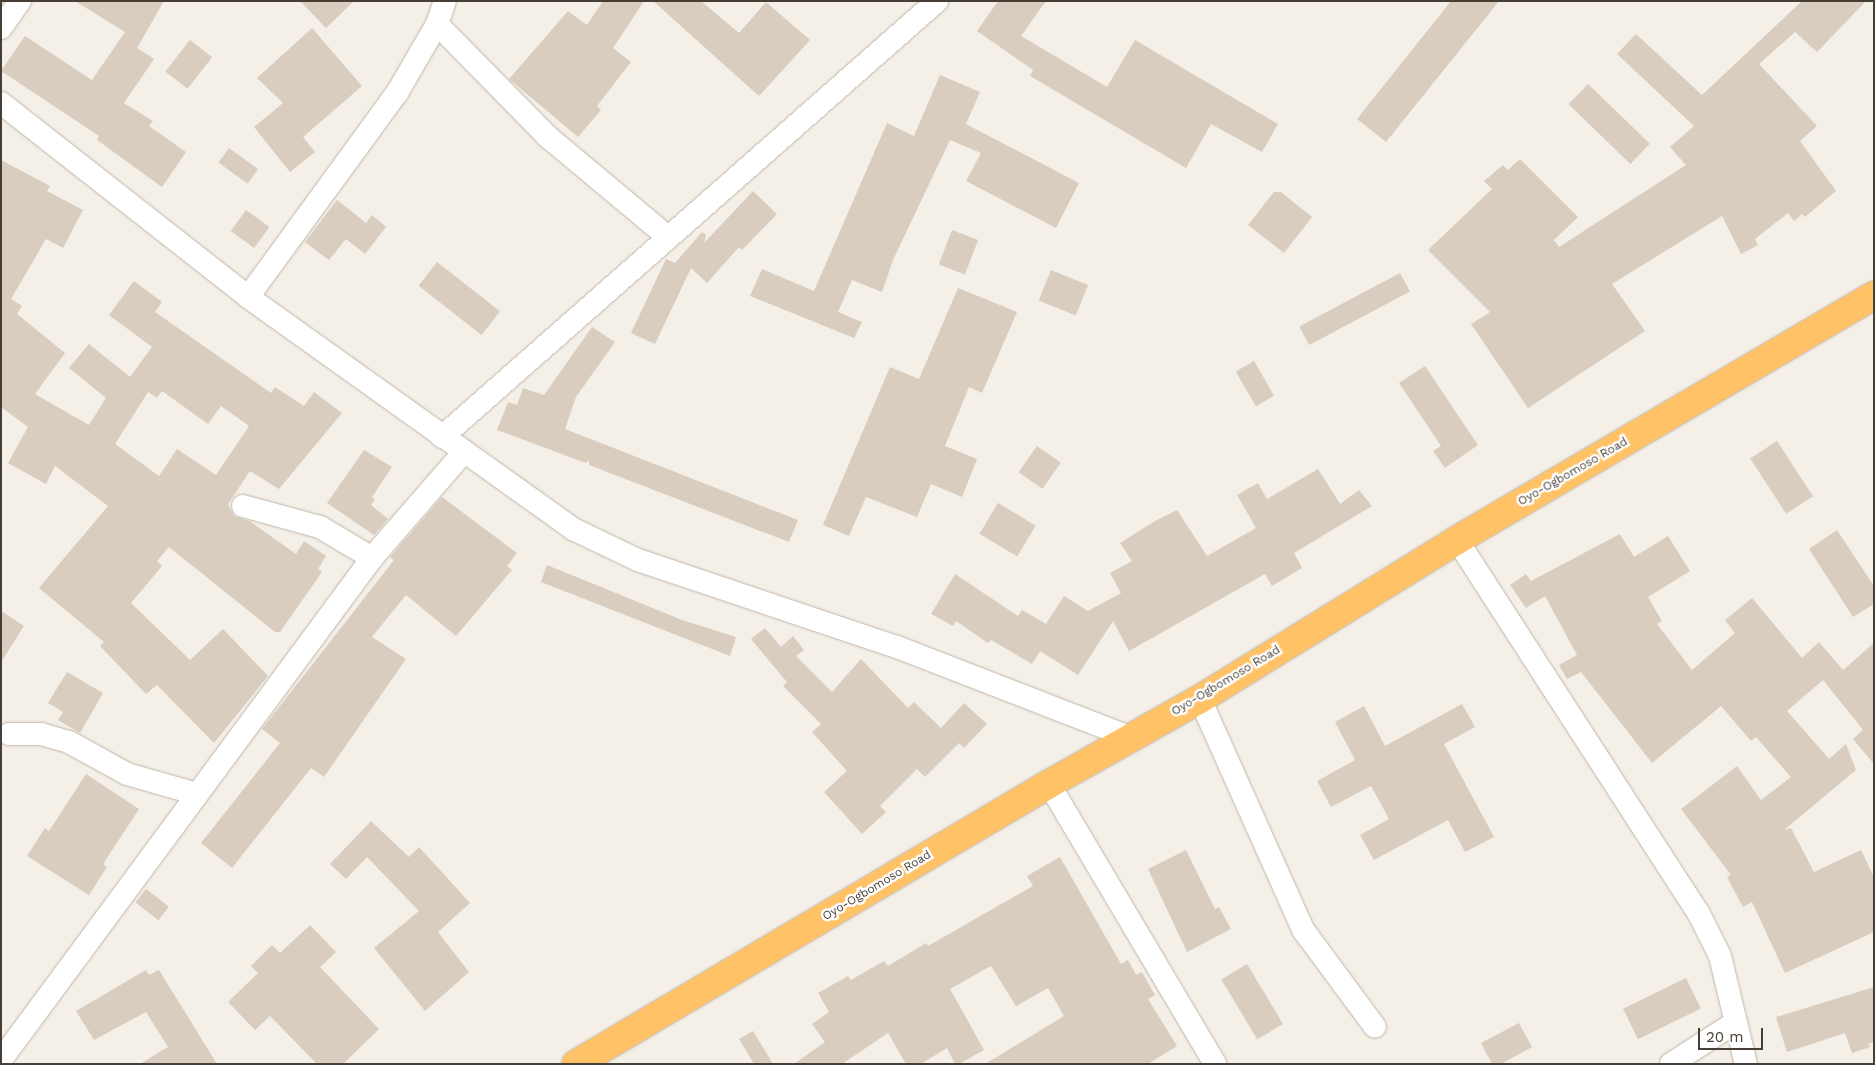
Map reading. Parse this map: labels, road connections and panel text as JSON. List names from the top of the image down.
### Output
{
  "streets": {
    "highway": ["Oyo-Ogbomoso Road"]
  },
  "scale_bar": "20 m"
}
